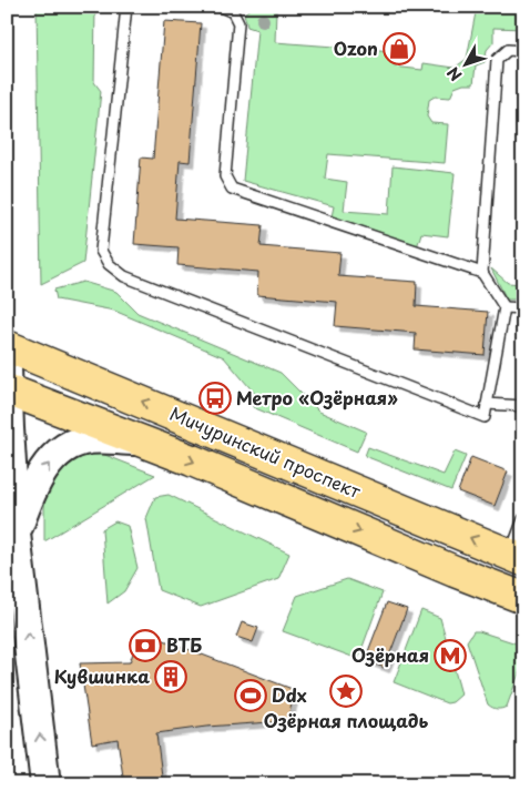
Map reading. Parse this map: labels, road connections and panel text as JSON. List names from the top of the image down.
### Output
{
  "streets": {
    "main road": ["Мичуринский проспект"]
  },
  "places": {
    "shop": ["Ozon"],
    "bus stop": ["Метро «Озёрная»"],
    "bank": ["ВТБ"],
    "metro station": ["Озёрная"],
    "building": ["Кувшинка"],
    "place": ["Озёрная площадь"],
    "sports": ["Ddx"]
  },
  "north": "bottom left"
}
